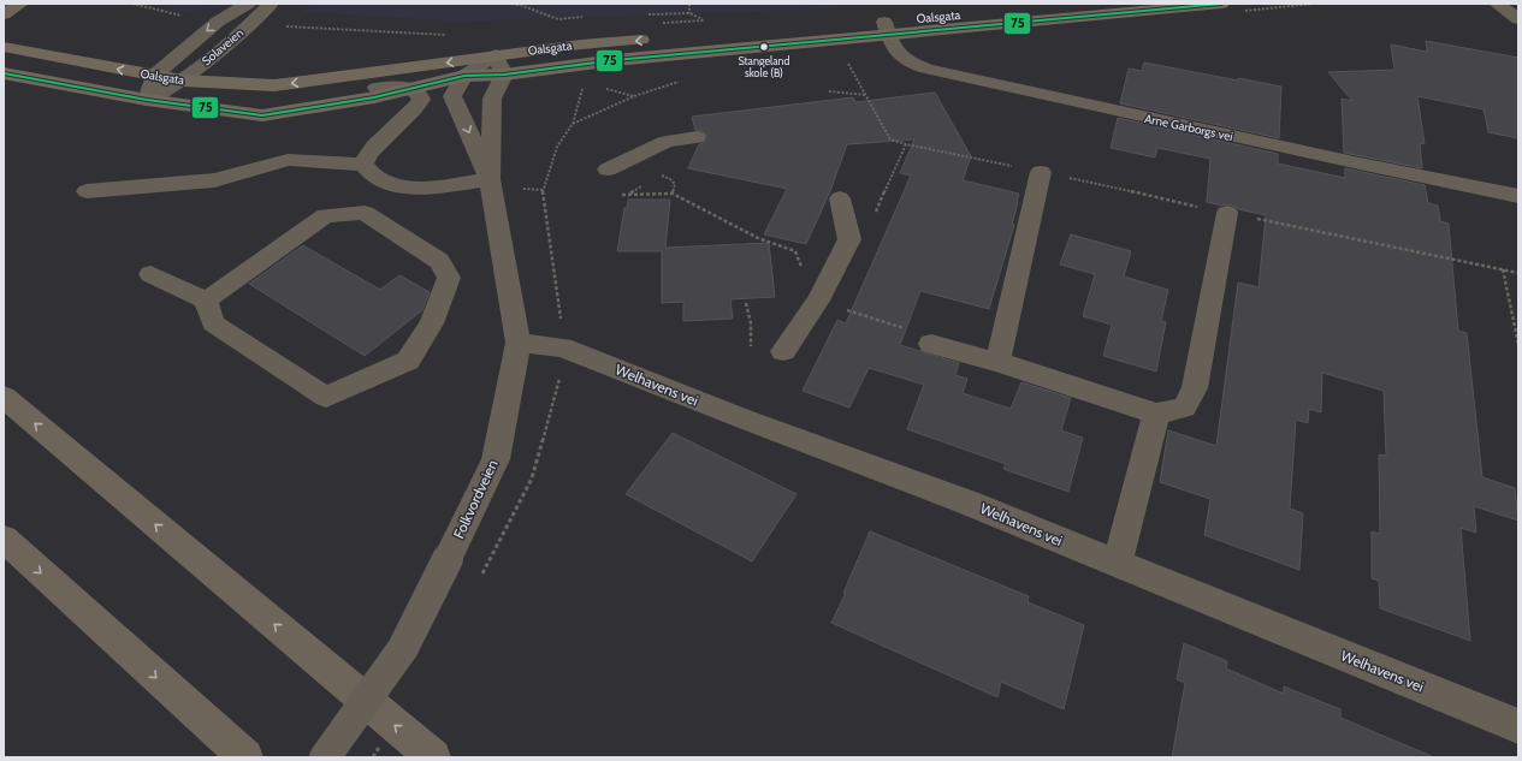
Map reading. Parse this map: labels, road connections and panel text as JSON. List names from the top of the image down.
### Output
{
  "streets": {
    "main road": ["Oalsgata"],
    "street": [
      "Solaveien",
      "Arne Garborgs vei",
      "Welhavens vei",
      "Folkvordveien"
    ]
  },
  "crossings": [
    ["Oalsgata", "Solaveien"],
    ["Oalsgata", "Arne Garborgs vei"],
    ["Oalsgata", "Folkvordveien"],
    ["Welhavens vei", "Folkvordveien"]
  ],
  "places": ["Stangeland skole (B)"],
  "lines": ["transit line 75"]
}
